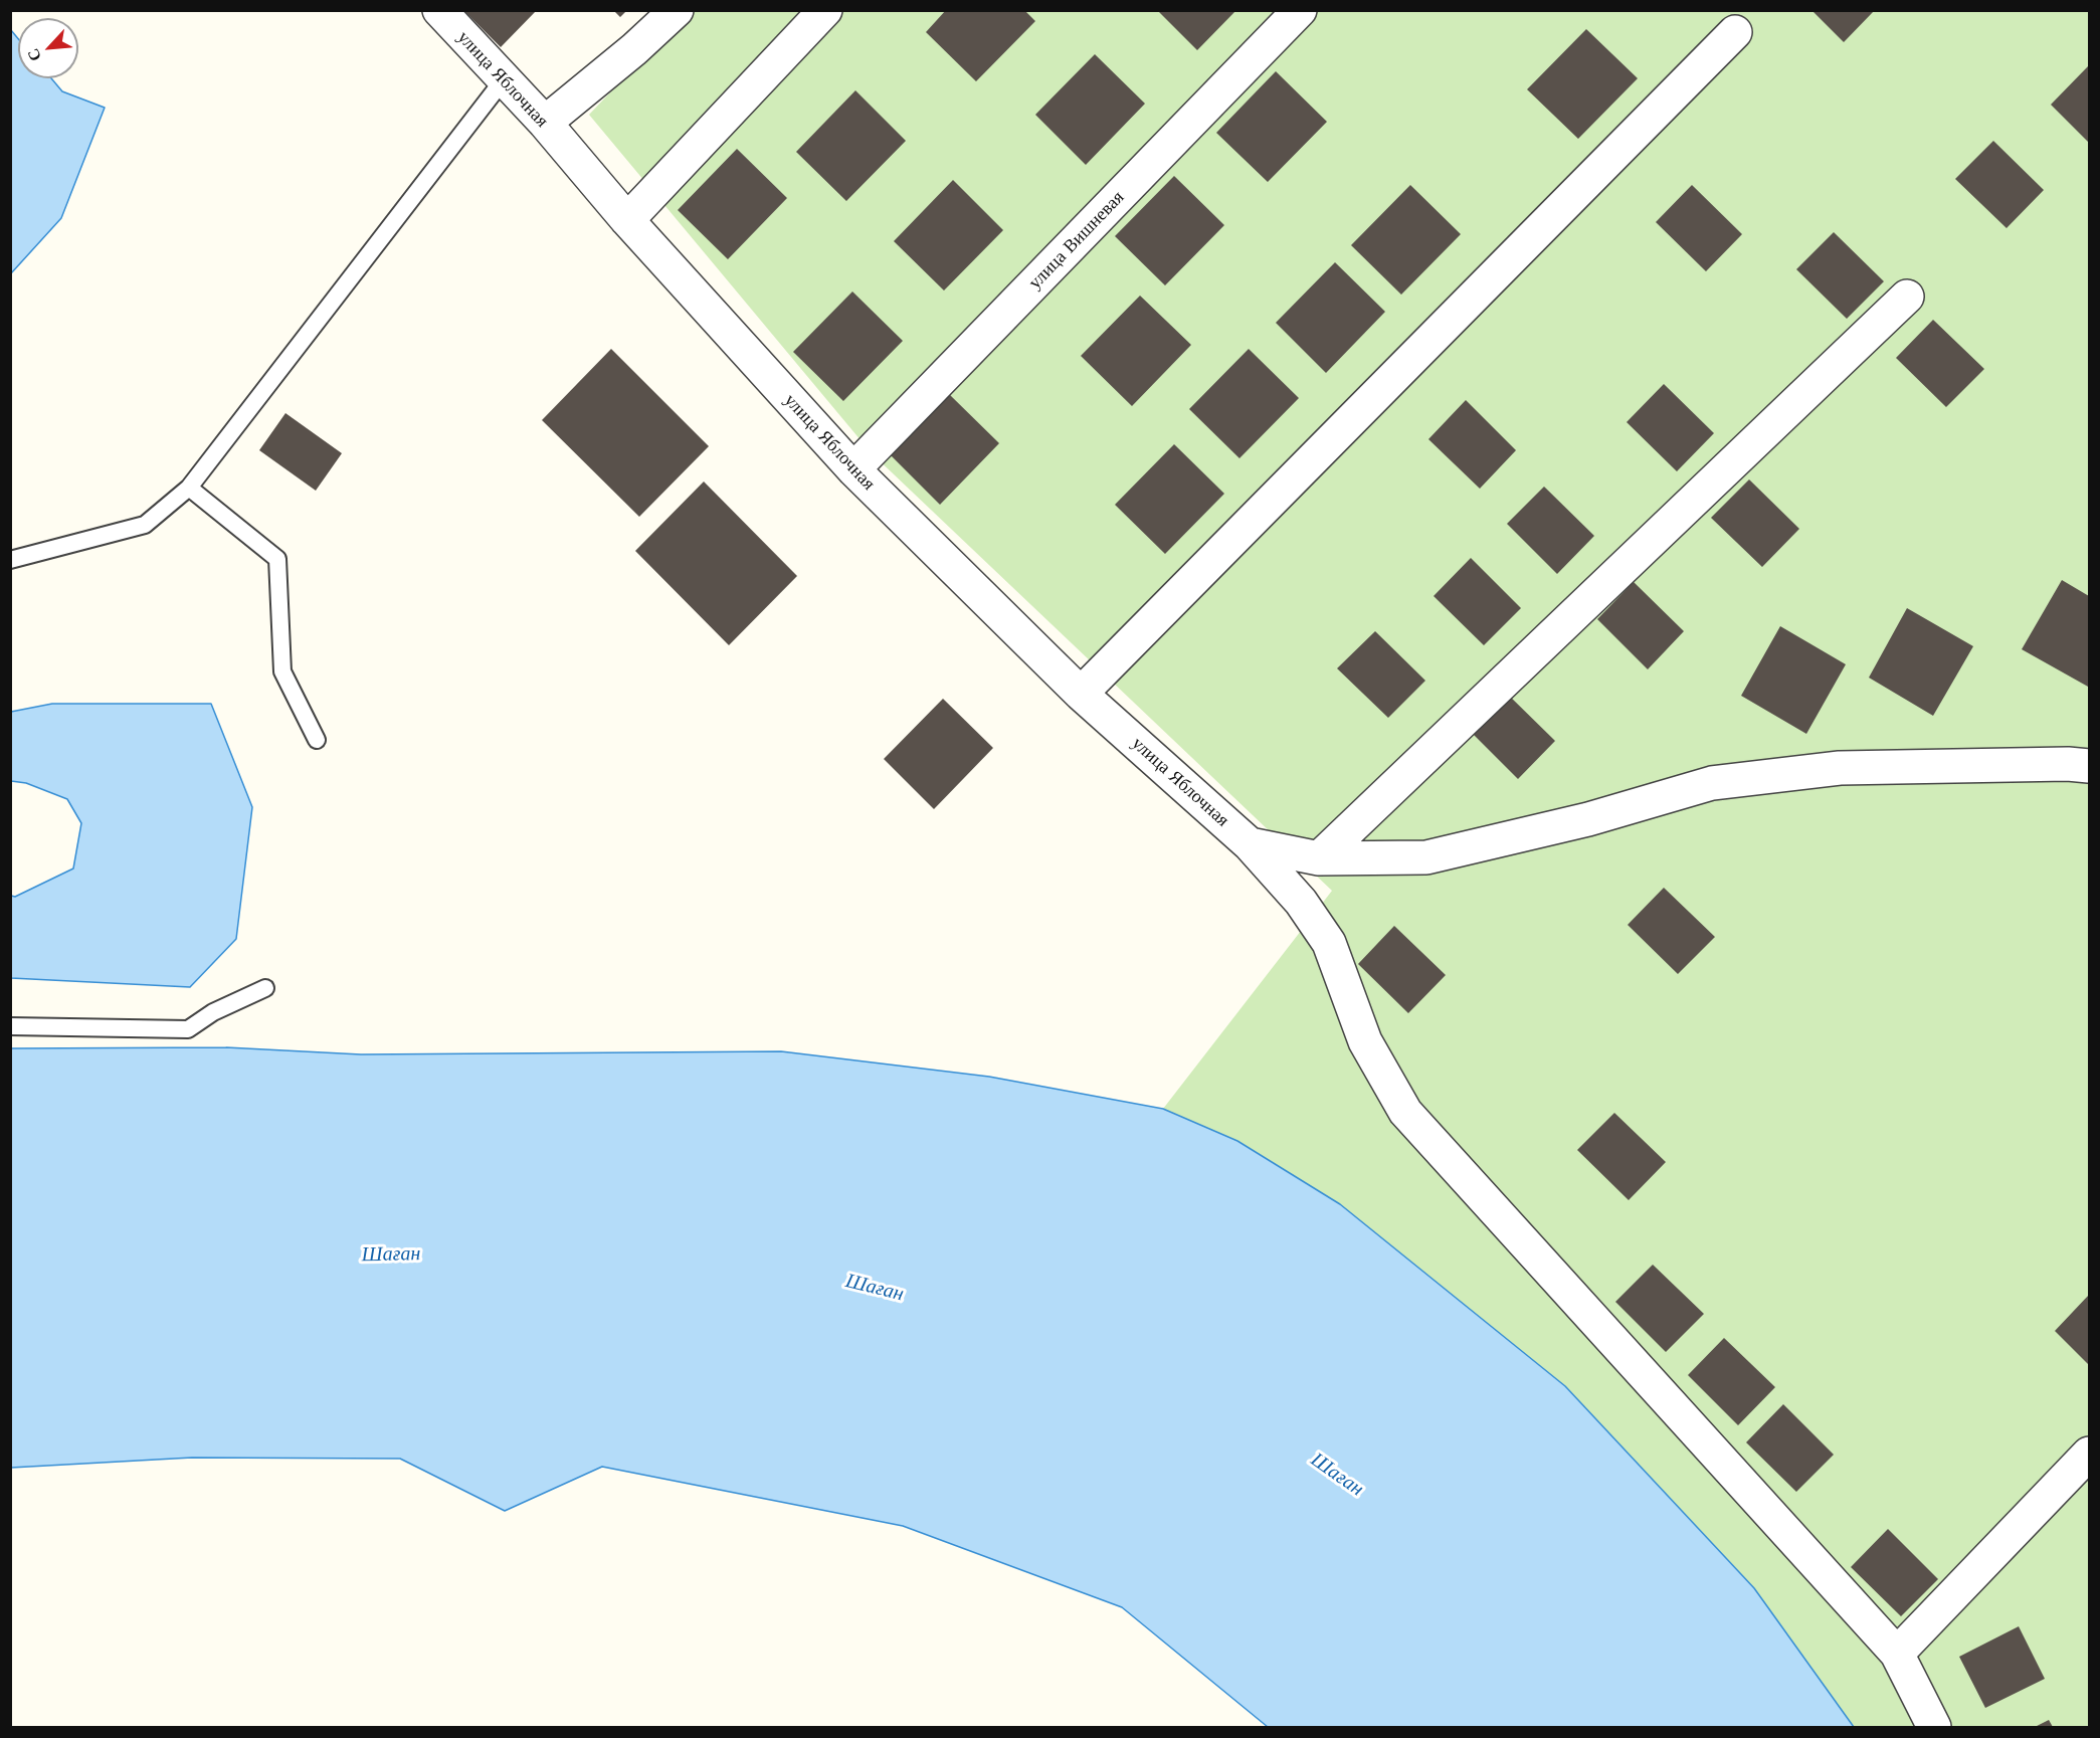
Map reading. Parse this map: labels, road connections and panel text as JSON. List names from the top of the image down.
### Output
{
  "streets": {
    "street": ["улица Яблочная", "улица Вишневая"]
  },
  "crossings": [
    ["улица Яблочная", "улица Вишневая"]
  ],
  "water": ["Шаған"],
  "north": "bottom left"
}
